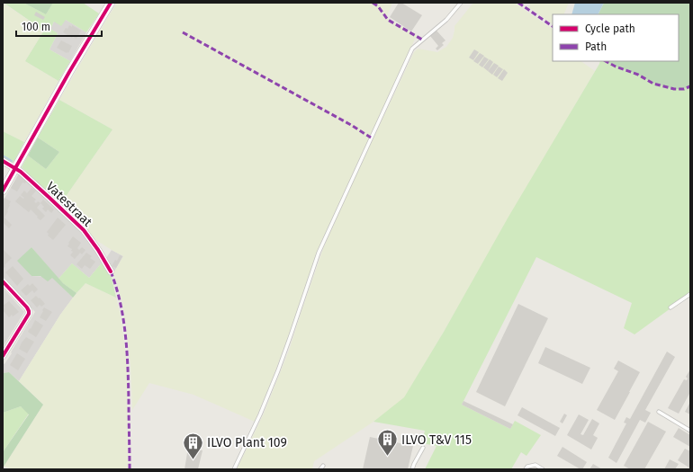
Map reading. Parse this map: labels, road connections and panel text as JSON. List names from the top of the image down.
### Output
{
  "streets": {
    "street": ["Vatestraat"]
  },
  "places": {
    "building": ["ILVO T&V 115", "ILVO Plant 109"]
  },
  "legend": ["Cycle path", "Path"],
  "scale_bar": "100 m"
}
